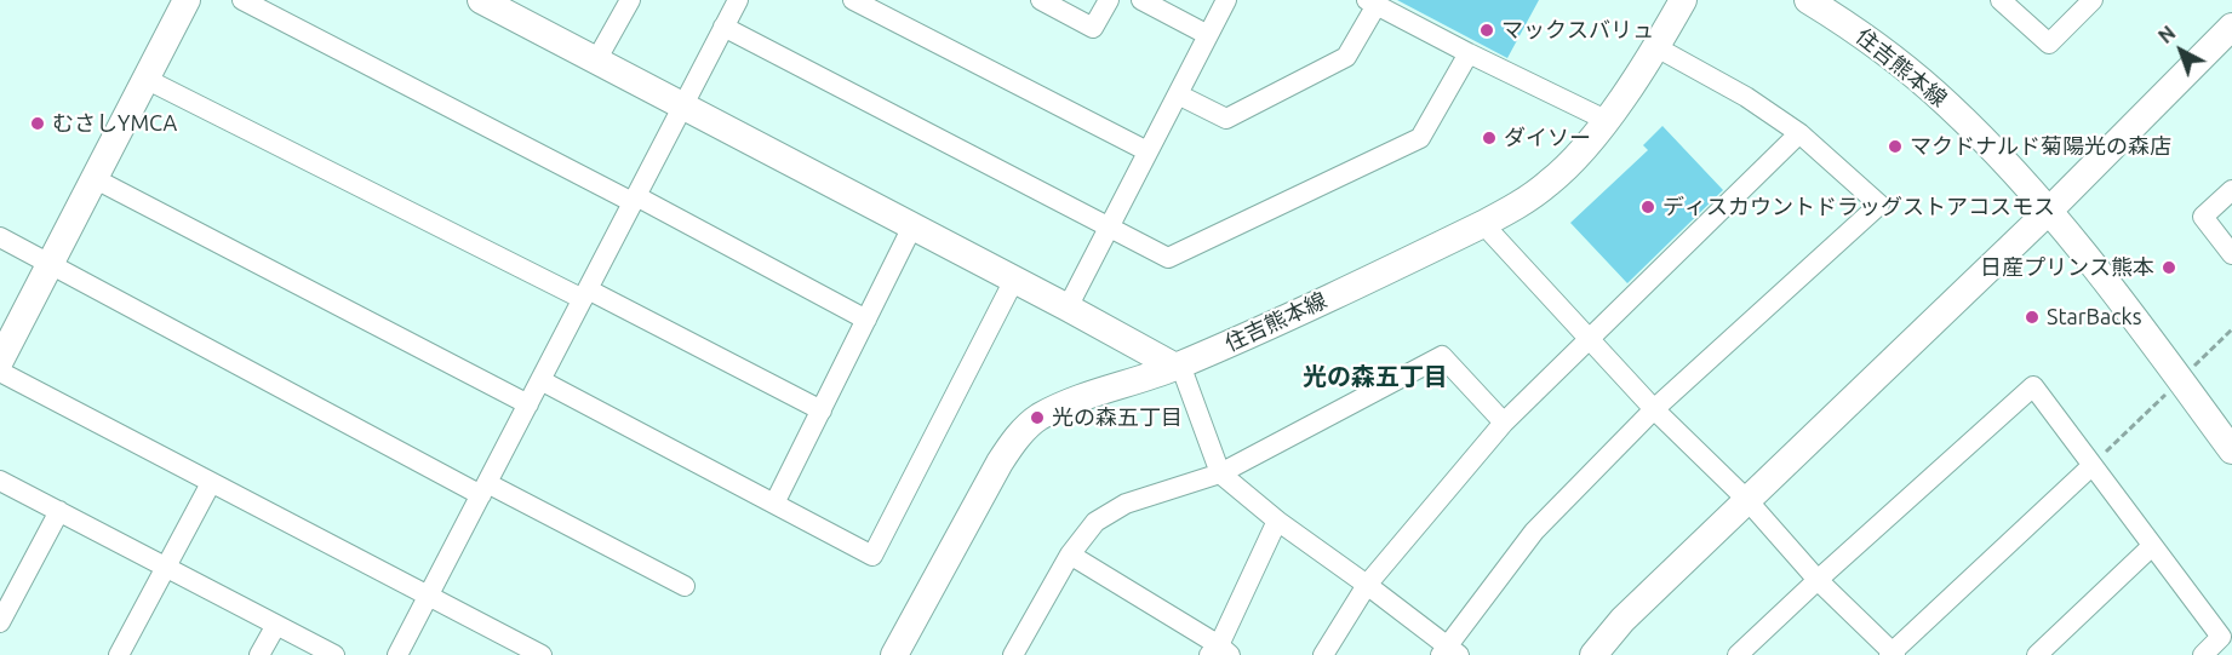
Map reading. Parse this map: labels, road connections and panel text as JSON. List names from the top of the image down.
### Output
{
  "streets": {
    "street": ["住吉熊本線"]
  },
  "districts": ["光の森五丁目"],
  "places": [
    "マックスバリュ",
    "むさしYMCA",
    "ダイソー",
    "マクドナルド菊陽光の森店",
    "ディスカウントドラッグストアコスモス",
    "日産プリンス熊本",
    "StarBacks",
    "光の森五丁目"
  ],
  "north": "top left"
}
